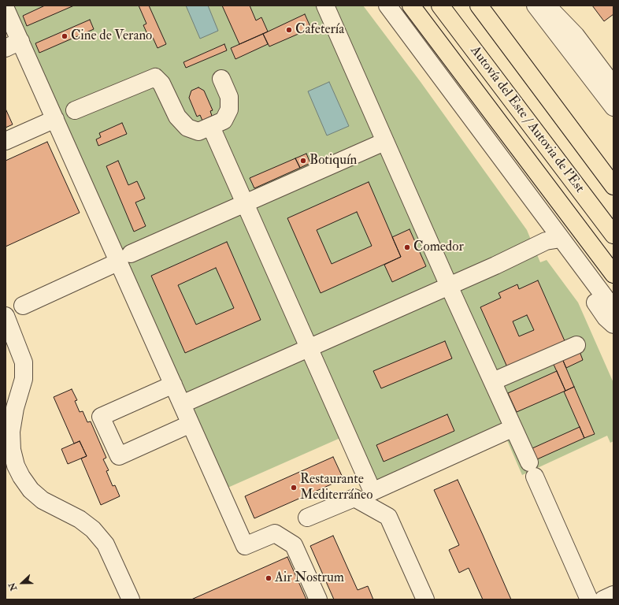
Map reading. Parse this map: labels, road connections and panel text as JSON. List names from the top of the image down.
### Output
{
  "streets": {
    "highway": ["Autovía del Este / Autovia de l'Est"]
  },
  "places": [
    "Cafetería",
    "Cine de Verano",
    "Botiquín",
    "Comedor",
    "Restaurante Mediterráneo",
    "Air Nostrum"
  ],
  "north": "left"
}
